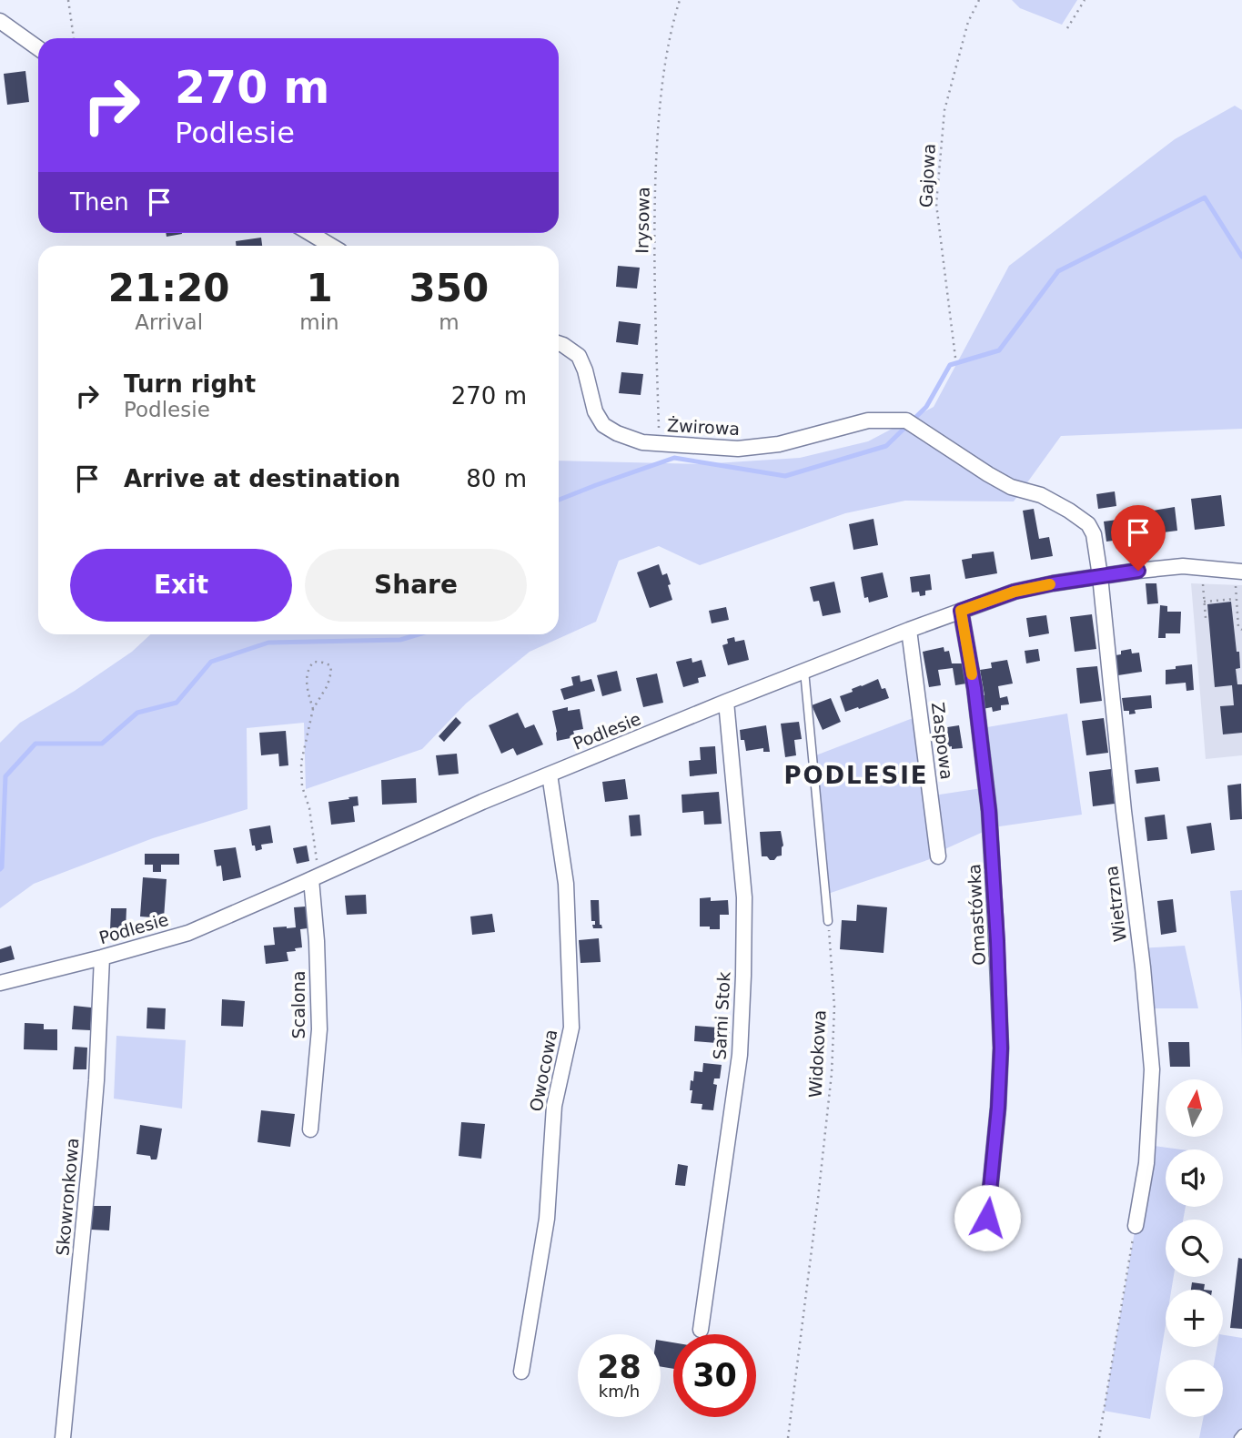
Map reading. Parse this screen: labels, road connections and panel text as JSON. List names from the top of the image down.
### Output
{
  "streets": {
    "street": [
      "Żwirowa",
      "Podlesie",
      "Zaspowa",
      "Wietrzna",
      "Omastówka",
      "Scalona",
      "Sarni Stok",
      "Owocowa",
      "Skowronkowa"
    ],
    "path": ["Gajowa", "Irysowa", "Widokowa"]
  },
  "crossings": [
    ["Irysowa", "Żwirowa"],
    ["Żwirowa", "Wietrzna"],
    ["Podlesie", "Zaspowa"],
    ["Podlesie", "Wietrzna"],
    ["Podlesie", "Omastówka"],
    ["Podlesie", "Scalona"],
    ["Podlesie", "Sarni Stok"],
    ["Podlesie", "Owocowa"],
    ["Podlesie", "Skowronkowa"]
  ],
  "districts": ["PODLESIE"],
  "north": "top",
  "page": {
    "turn": ["270 m", "Podlesie"],
    "then": "Then",
    "eta": [
      "21:20",
      "Arrival",
      "1",
      "min",
      "350",
      "m"
    ],
    "list": [
      {
        "name": "Turn right",
        "note": "Podlesie",
        "value": "270 m"
      },
      {
        "name": "Arrive at destination",
        "value": "80 m"
      }
    ],
    "buttons": ["Exit", "Share"],
    "map_buttons": ["+", "−"],
    "speed": "28 km/h",
    "limit": "30"
  }
}
